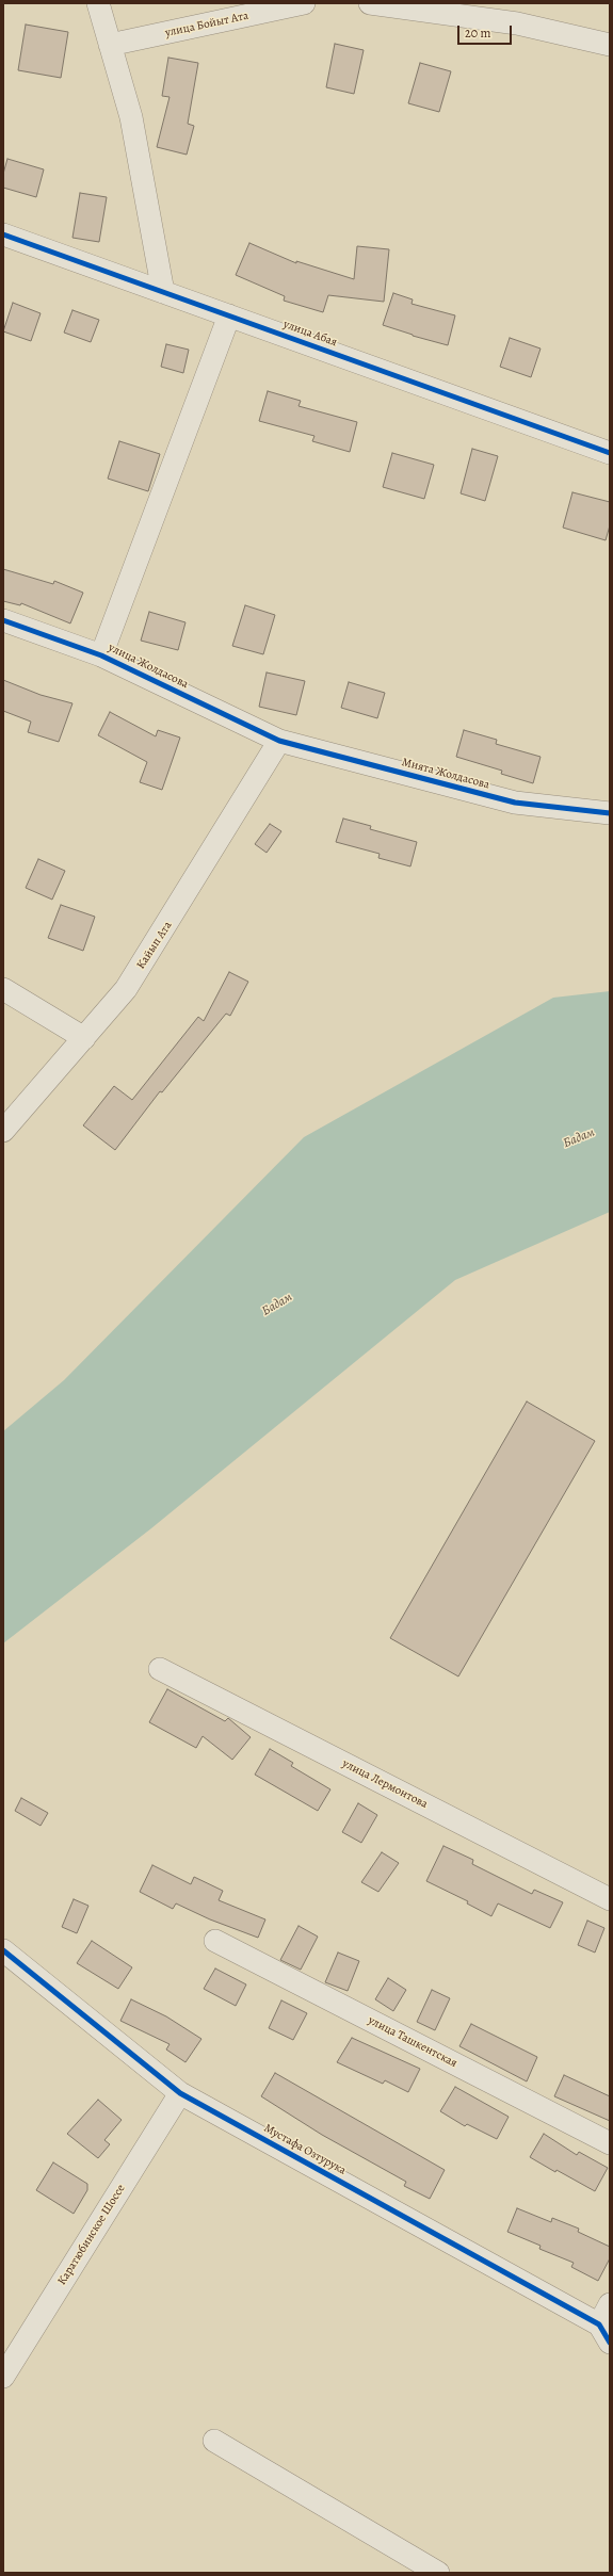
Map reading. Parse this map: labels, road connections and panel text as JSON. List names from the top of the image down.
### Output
{
  "streets": {
    "street": [
      "улица Бойыт Ата",
      "улица Абая",
      "улица Жолдасова",
      "Мията Жолдасова",
      "Кайып Ата",
      "улица Лермонтова",
      "улица Ташкентская",
      "Мустафа Озтурука",
      "Каратюбинское Шоссе"
    ]
  },
  "crossings": [
    ["улица Жолдасова", "Мията Жолдасова"],
    ["улица Жолдасова", "Кайып Ата"],
    ["Мията Жолдасова", "Кайып Ата"],
    ["Мустафа Озтурука", "Каратюбинское Шоссе"]
  ],
  "water": ["Бадам"],
  "scale_bar": "20 m"
}
